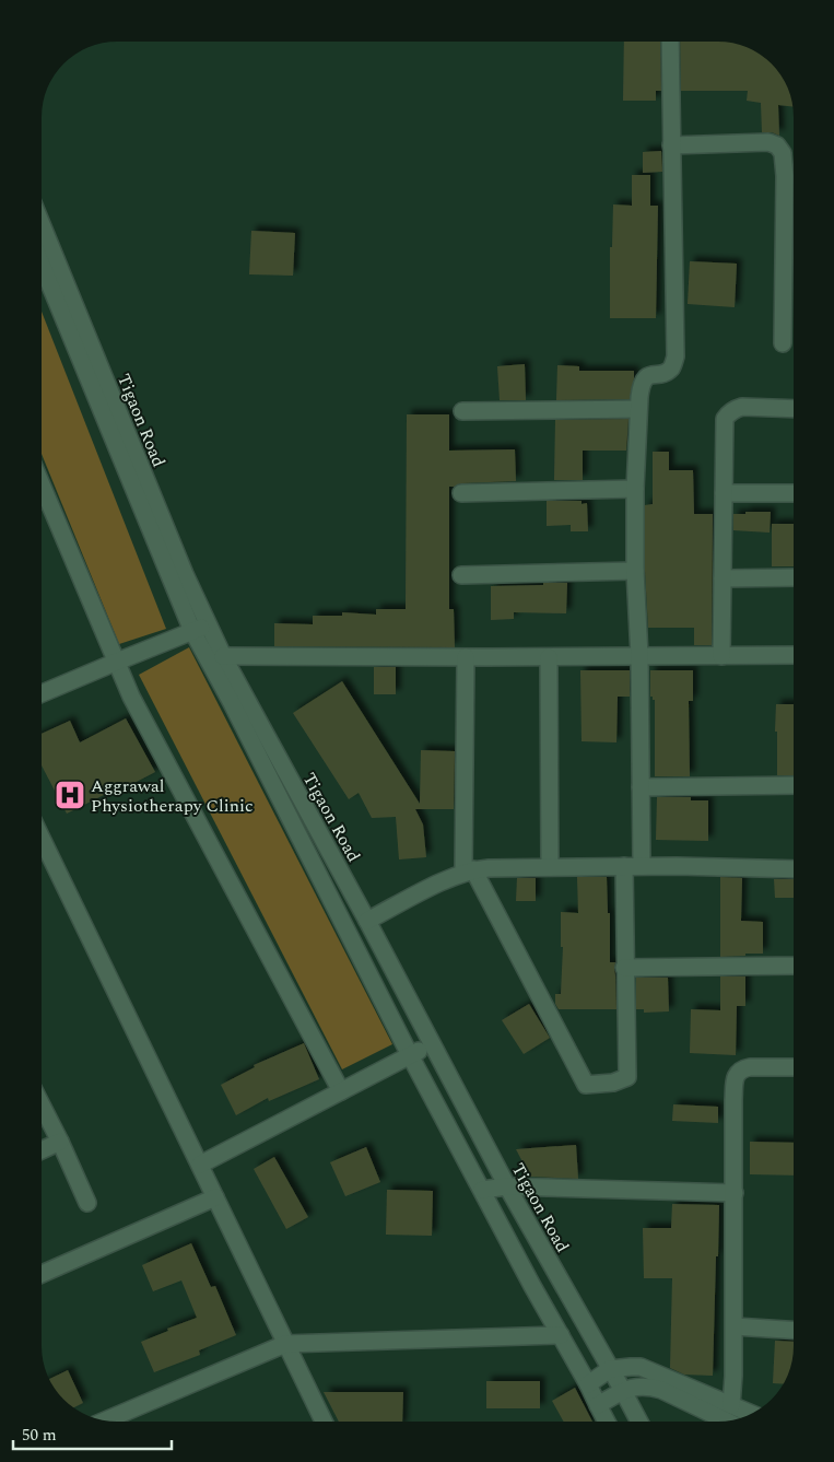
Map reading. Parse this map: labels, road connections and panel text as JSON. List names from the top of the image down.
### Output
{
  "streets": {
    "street": ["Tigaon Road"]
  },
  "places": {
    "hospital": ["Aggrawal Physiotherapy Clinic"]
  },
  "scale_bar": "50 m"
}
